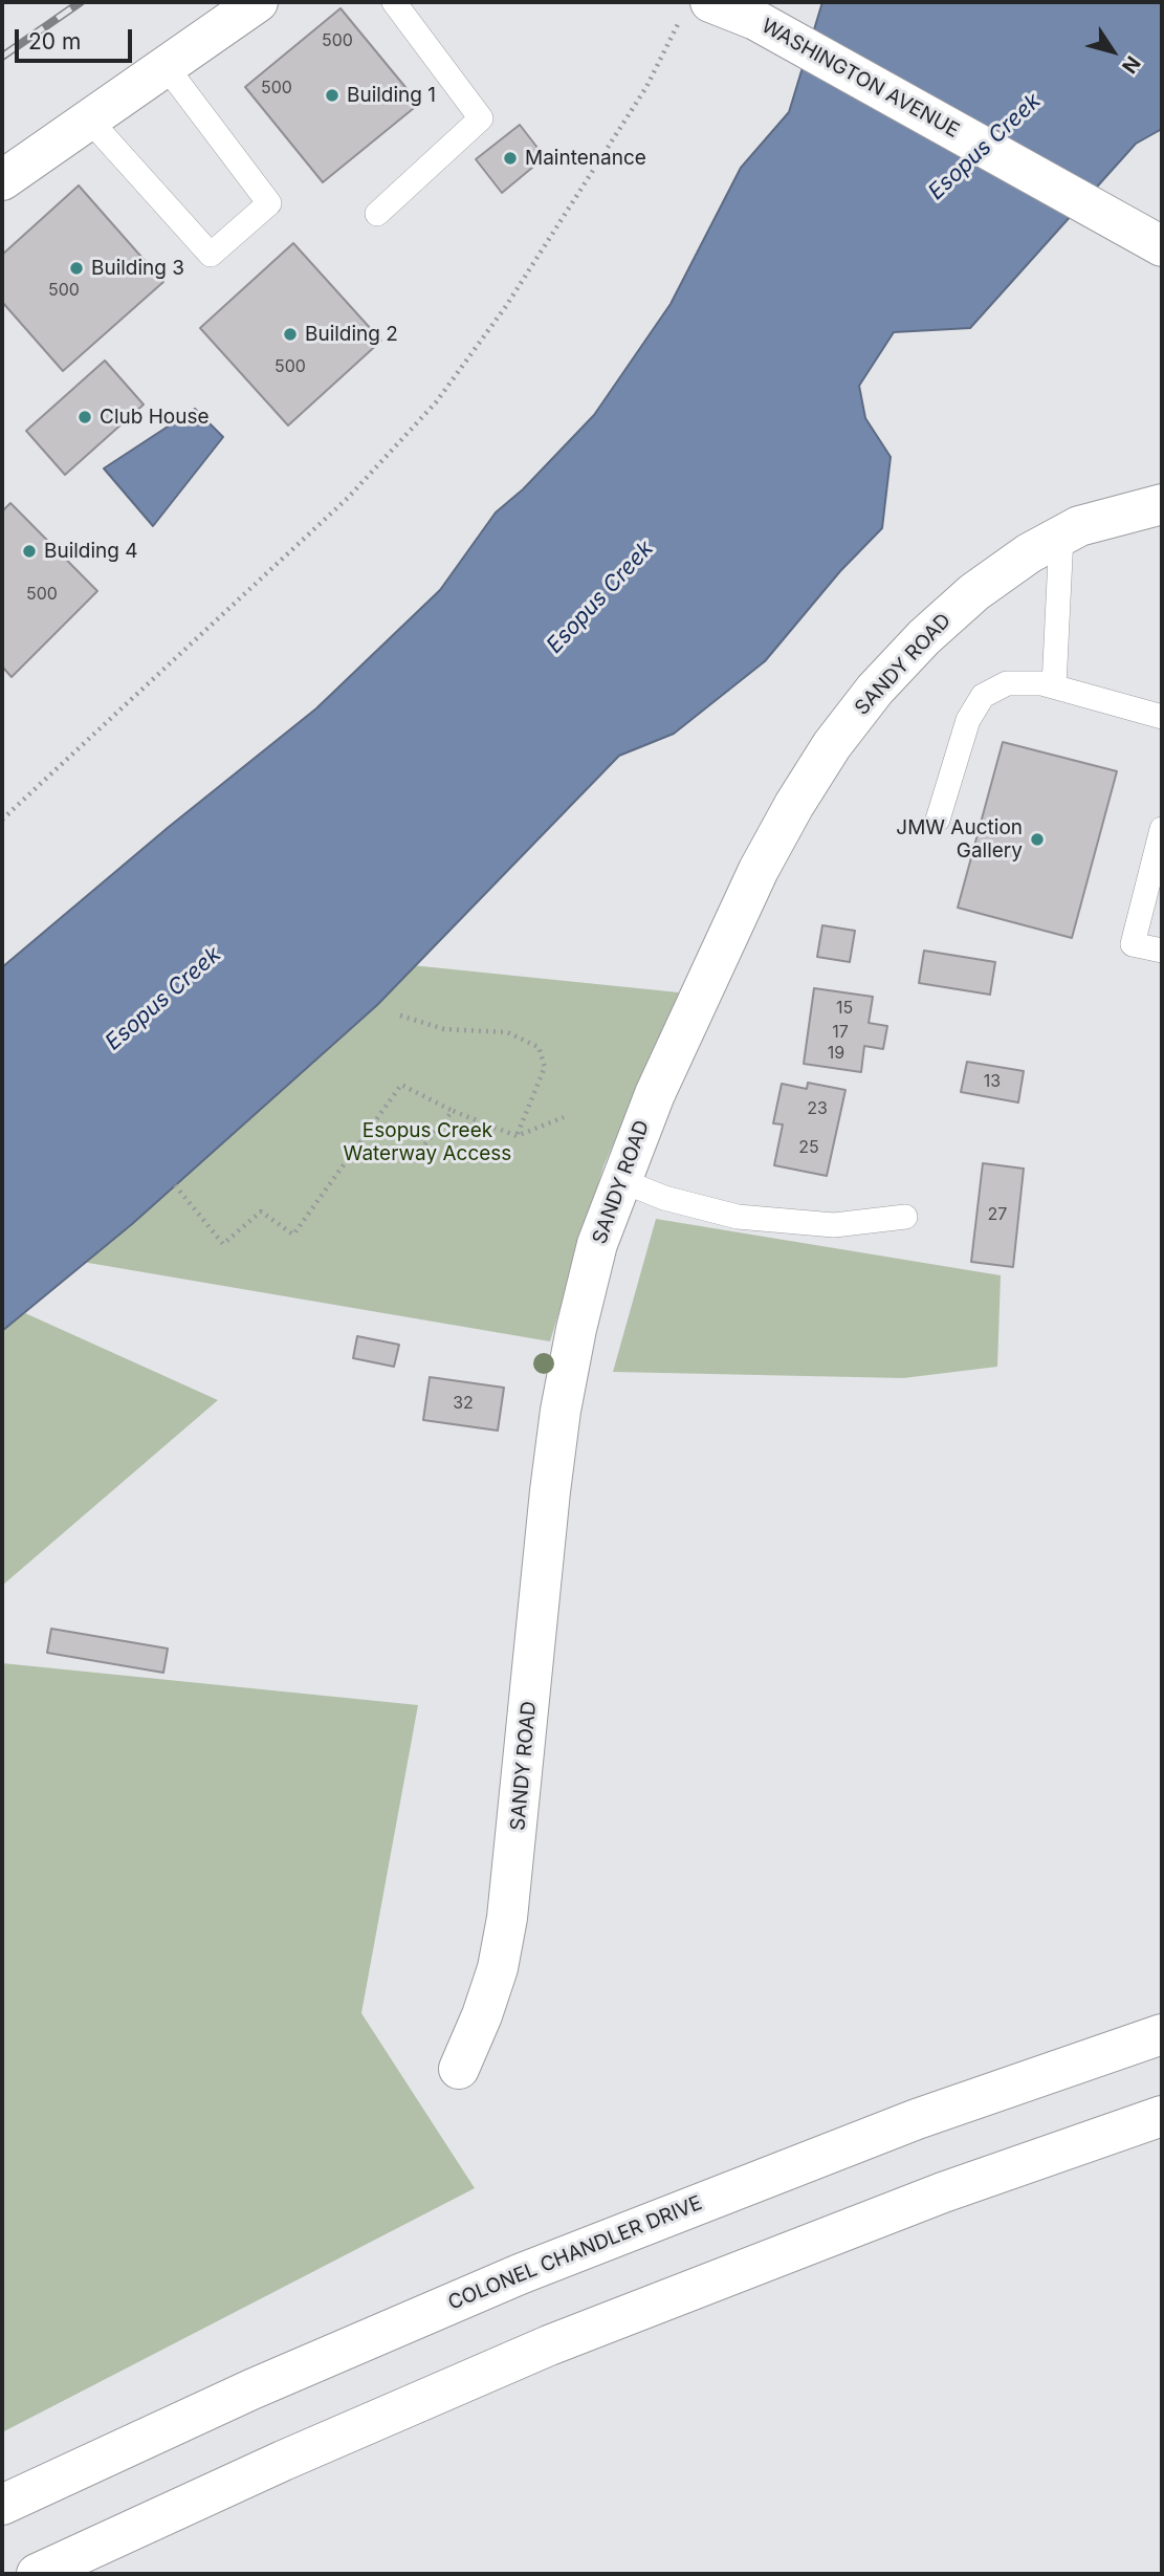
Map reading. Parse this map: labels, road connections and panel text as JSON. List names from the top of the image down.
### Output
{
  "streets": {
    "main road": ["WASHINGTON AVENUE", "SANDY ROAD", "COLONEL CHANDLER DRIVE"]
  },
  "water": ["Esopus Creek"],
  "parks": ["Esopus Creek Waterway Access"],
  "places": [
    "Building 1",
    "Maintenance",
    "Building 3",
    "Building 2",
    "Club House",
    "Building 4",
    "JMW Auction Gallery"
  ],
  "house_numbers": [
    "500",
    "500",
    "500",
    "500",
    "500",
    "15",
    "17",
    "19",
    "13",
    "23",
    "25",
    "27",
    "32"
  ],
  "scale_bar": "20 m",
  "north": "bottom right"
}
